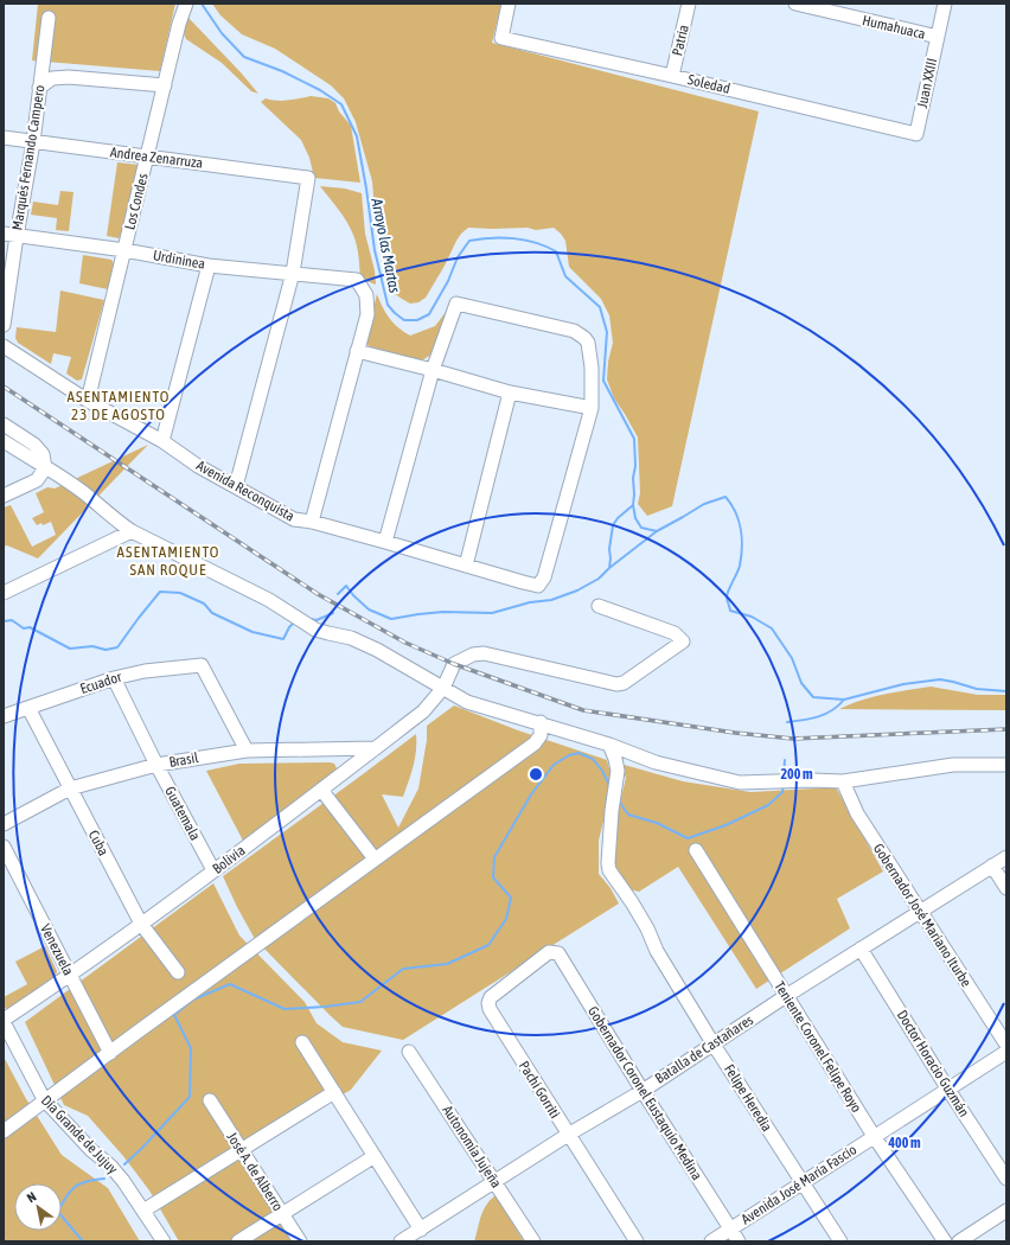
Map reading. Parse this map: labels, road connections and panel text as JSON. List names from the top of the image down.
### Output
{
  "streets": {
    "street": [
      "Humahuaca",
      "Patria",
      "Juan XXIII",
      "Soledad",
      "Marqués Fernando Campero",
      "Andrea Zenarruza",
      "Los Condes",
      "Urdininea",
      "Avenida Reconquista",
      "Ecuador",
      "Brasil",
      "Guatemala",
      "Cuba",
      "Bolivia",
      "Gobernador José Mariano Iturbe",
      "Venezuela",
      "Teniente Coronel Felipe Royo",
      "Batalla de Castañares",
      "Doctor Horacio Guzmán",
      "Pachi Gorriti",
      "Gobernador Coronel Eustaquio Medina",
      "Felipe Heredia",
      "Día Grande de Jujuy",
      "Autonomía Jujeña",
      "José A. de Alberro",
      "Avenida José María Fascio"
    ]
  },
  "crossings": [
    ["Humahuaca", "Juan XXIII"],
    ["Patria", "Soledad"],
    ["Juan XXIII", "Soledad"],
    ["Marqués Fernando Campero", "Andrea Zenarruza"],
    ["Marqués Fernando Campero", "Urdininea"],
    ["Andrea Zenarruza", "Los Condes"],
    ["Andrea Zenarruza", "Urdininea"],
    ["Los Condes", "Urdininea"],
    ["Los Condes", "Avenida Reconquista"],
    ["Ecuador", "Brasil"],
    ["Ecuador", "Guatemala"],
    ["Ecuador", "Cuba"],
    ["Brasil", "Guatemala"],
    ["Brasil", "Cuba"],
    ["Brasil", "Bolivia"],
    ["Guatemala", "Bolivia"],
    ["Cuba", "Bolivia"],
    ["Bolivia", "Venezuela"],
    ["Bolivia", "Día Grande de Jujuy"],
    ["Gobernador José Mariano Iturbe", "Batalla de Castañares"],
    ["Teniente Coronel Felipe Royo", "Batalla de Castañares"],
    ["Teniente Coronel Felipe Royo", "Avenida José María Fascio"],
    ["Batalla de Castañares", "Doctor Horacio Guzmán"],
    ["Batalla de Castañares", "Pachi Gorriti"],
    ["Batalla de Castañares", "Gobernador Coronel Eustaquio Medina"],
    ["Batalla de Castañares", "Felipe Heredia"],
    ["Batalla de Castañares", "Autonomía Jujeña"],
    ["Doctor Horacio Guzmán", "Avenida José María Fascio"],
    ["Pachi Gorriti", "Gobernador Coronel Eustaquio Medina"],
    ["Gobernador Coronel Eustaquio Medina", "Avenida José María Fascio"],
    ["Felipe Heredia", "Avenida José María Fascio"]
  ],
  "districts": ["ASENTAMIENTO 23 DE AGOSTO", "ASENTAMIENTO SAN ROQUE"],
  "water": ["Arroyo las Martas"],
  "north": "top left",
  "rings": ["200 m", "400 m"]
}
